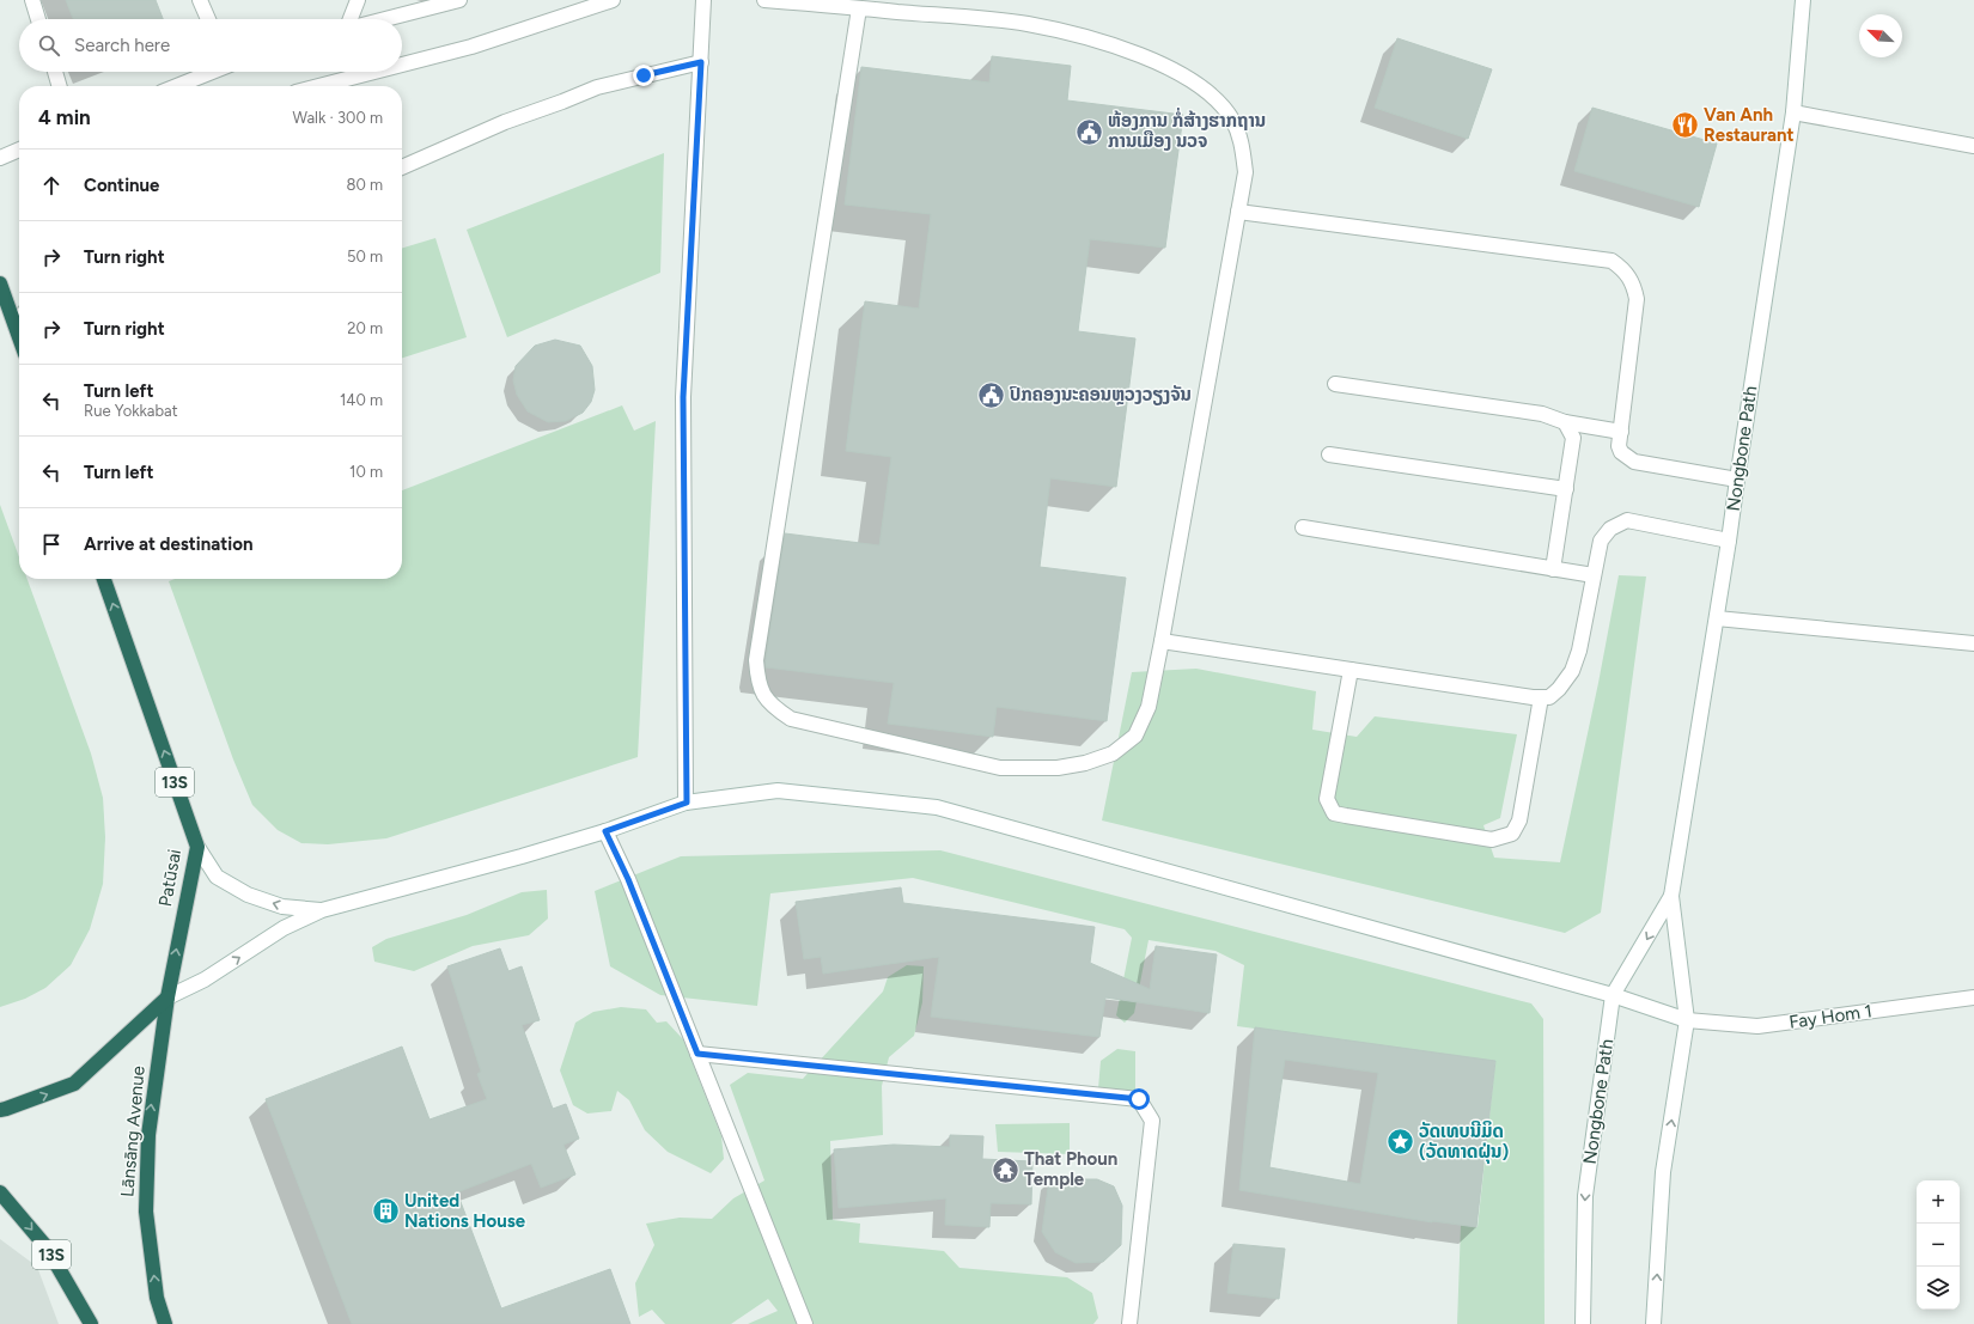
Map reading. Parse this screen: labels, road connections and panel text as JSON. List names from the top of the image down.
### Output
{
  "streets": {
    "highway": ["13S", "Patūsai", "Lānsāng Avenue"],
    "street": ["Nongbone Path", "Fay Hom 1"]
  },
  "crossings": [
    ["Nongbone Path", "Fay Hom 1"],
    ["Patūsai", "Lānsāng Avenue"]
  ],
  "one_way": ["Patūsai", "Lānsāng Avenue"],
  "places": {
    "restaurant": ["Van Anh Restaurant"],
    "public building": ["ຫ້ອງການ ກໍ່ສ້າງຮາກຖານ ການເມືອງ ນວຈ", "ປົກຄອງນະຄອນຫຼວງວຽງຈັນ"],
    "place": ["ວັດເທບນີມິດ (ວັດທາດຝຸ່ນ)"],
    "temple": ["That Phoun Temple"],
    "building": ["United Nations House"]
  },
  "north": "top left",
  "page": {
    "search": "Search here",
    "heading": ["4 min", "Walk · 300 m"],
    "list": [
      ["Continue", "80 m"],
      ["Turn right", "50 m"],
      ["Turn right", "20 m"],
      ["Turn left", "Rue Yokkabat", "140 m"],
      ["Turn left", "10 m"],
      "Arrive at destination"
    ],
    "map_buttons": ["+", "−"]
  }
}
